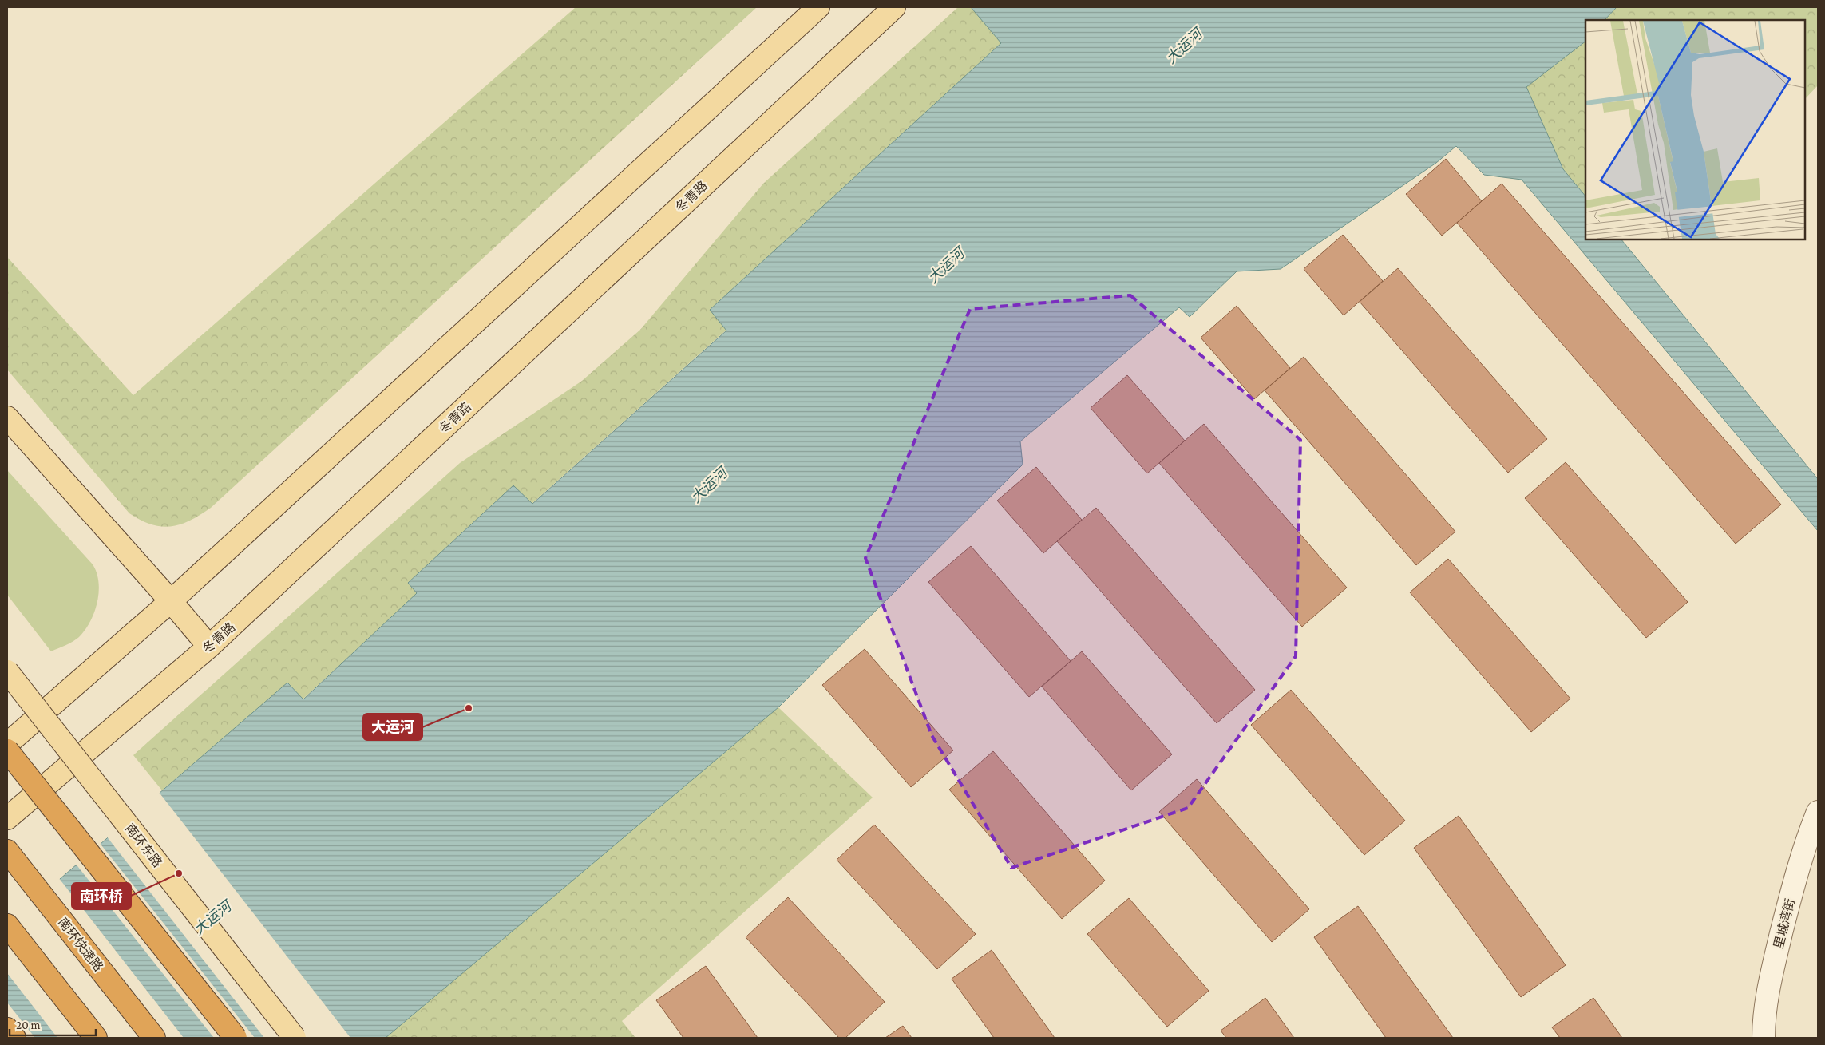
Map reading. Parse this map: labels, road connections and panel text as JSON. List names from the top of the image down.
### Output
{
  "streets": {
    "highway": ["南环快速路"],
    "main road": ["冬青路", "南环东路"],
    "street": ["里城湾街"]
  },
  "water": ["大运河"],
  "places": ["大运河", "南环桥"],
  "scale_bar": "20 m"
}
